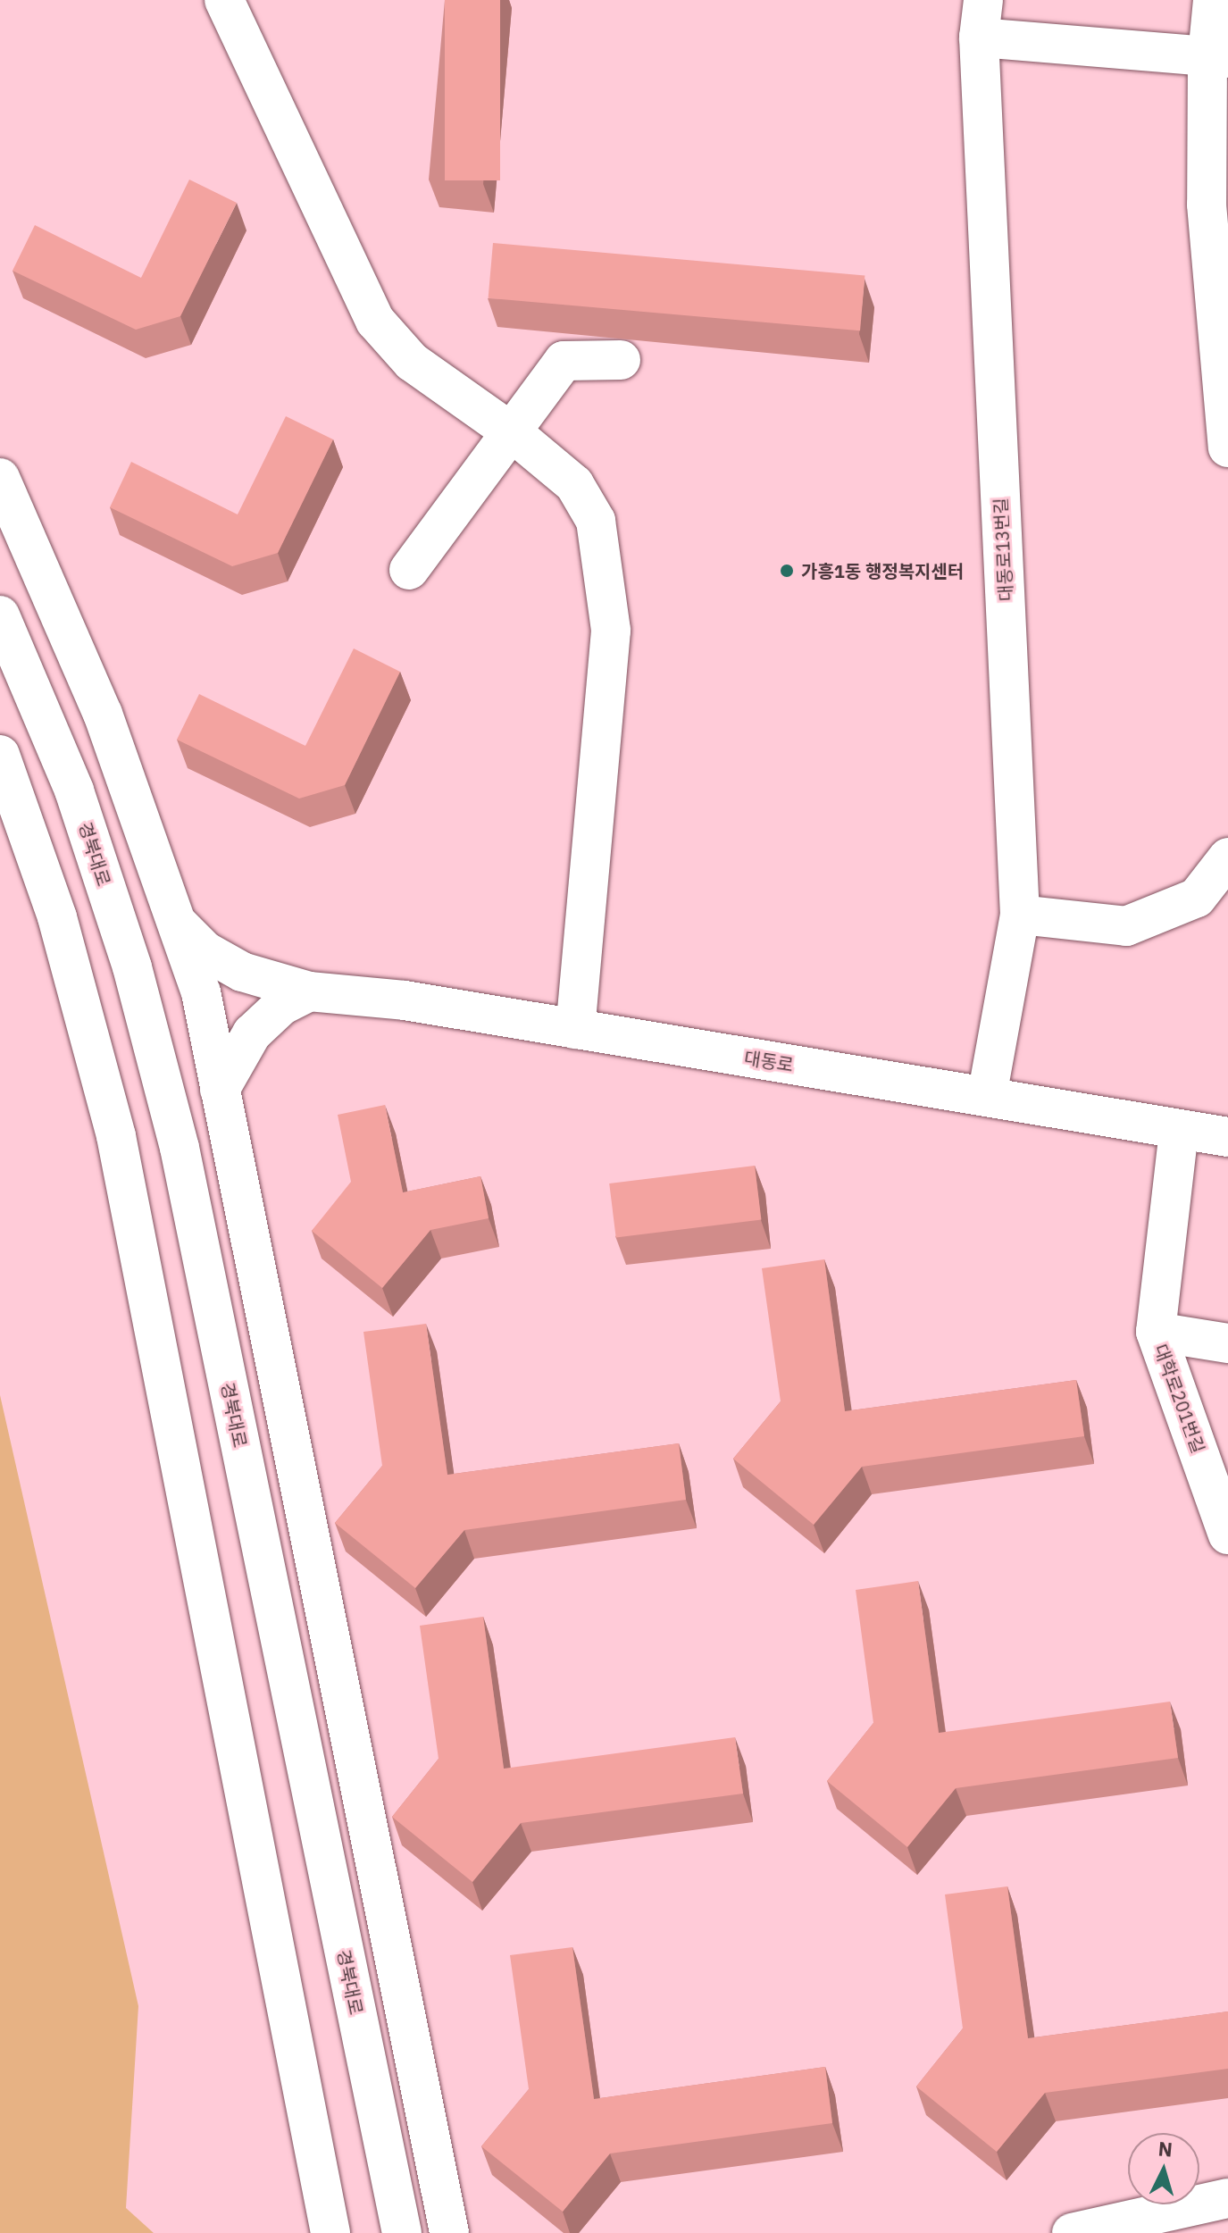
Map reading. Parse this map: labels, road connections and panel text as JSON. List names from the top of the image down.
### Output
{
  "streets": {
    "main road": [
      "대동로13번길",
      "경북대로",
      "대동로",
      "대학로201번길"
    ]
  },
  "crossings": [
    ["대동로13번길", "대동로"]
  ],
  "places": ["가흥1동 행정복지센터"],
  "north": "top"
}
